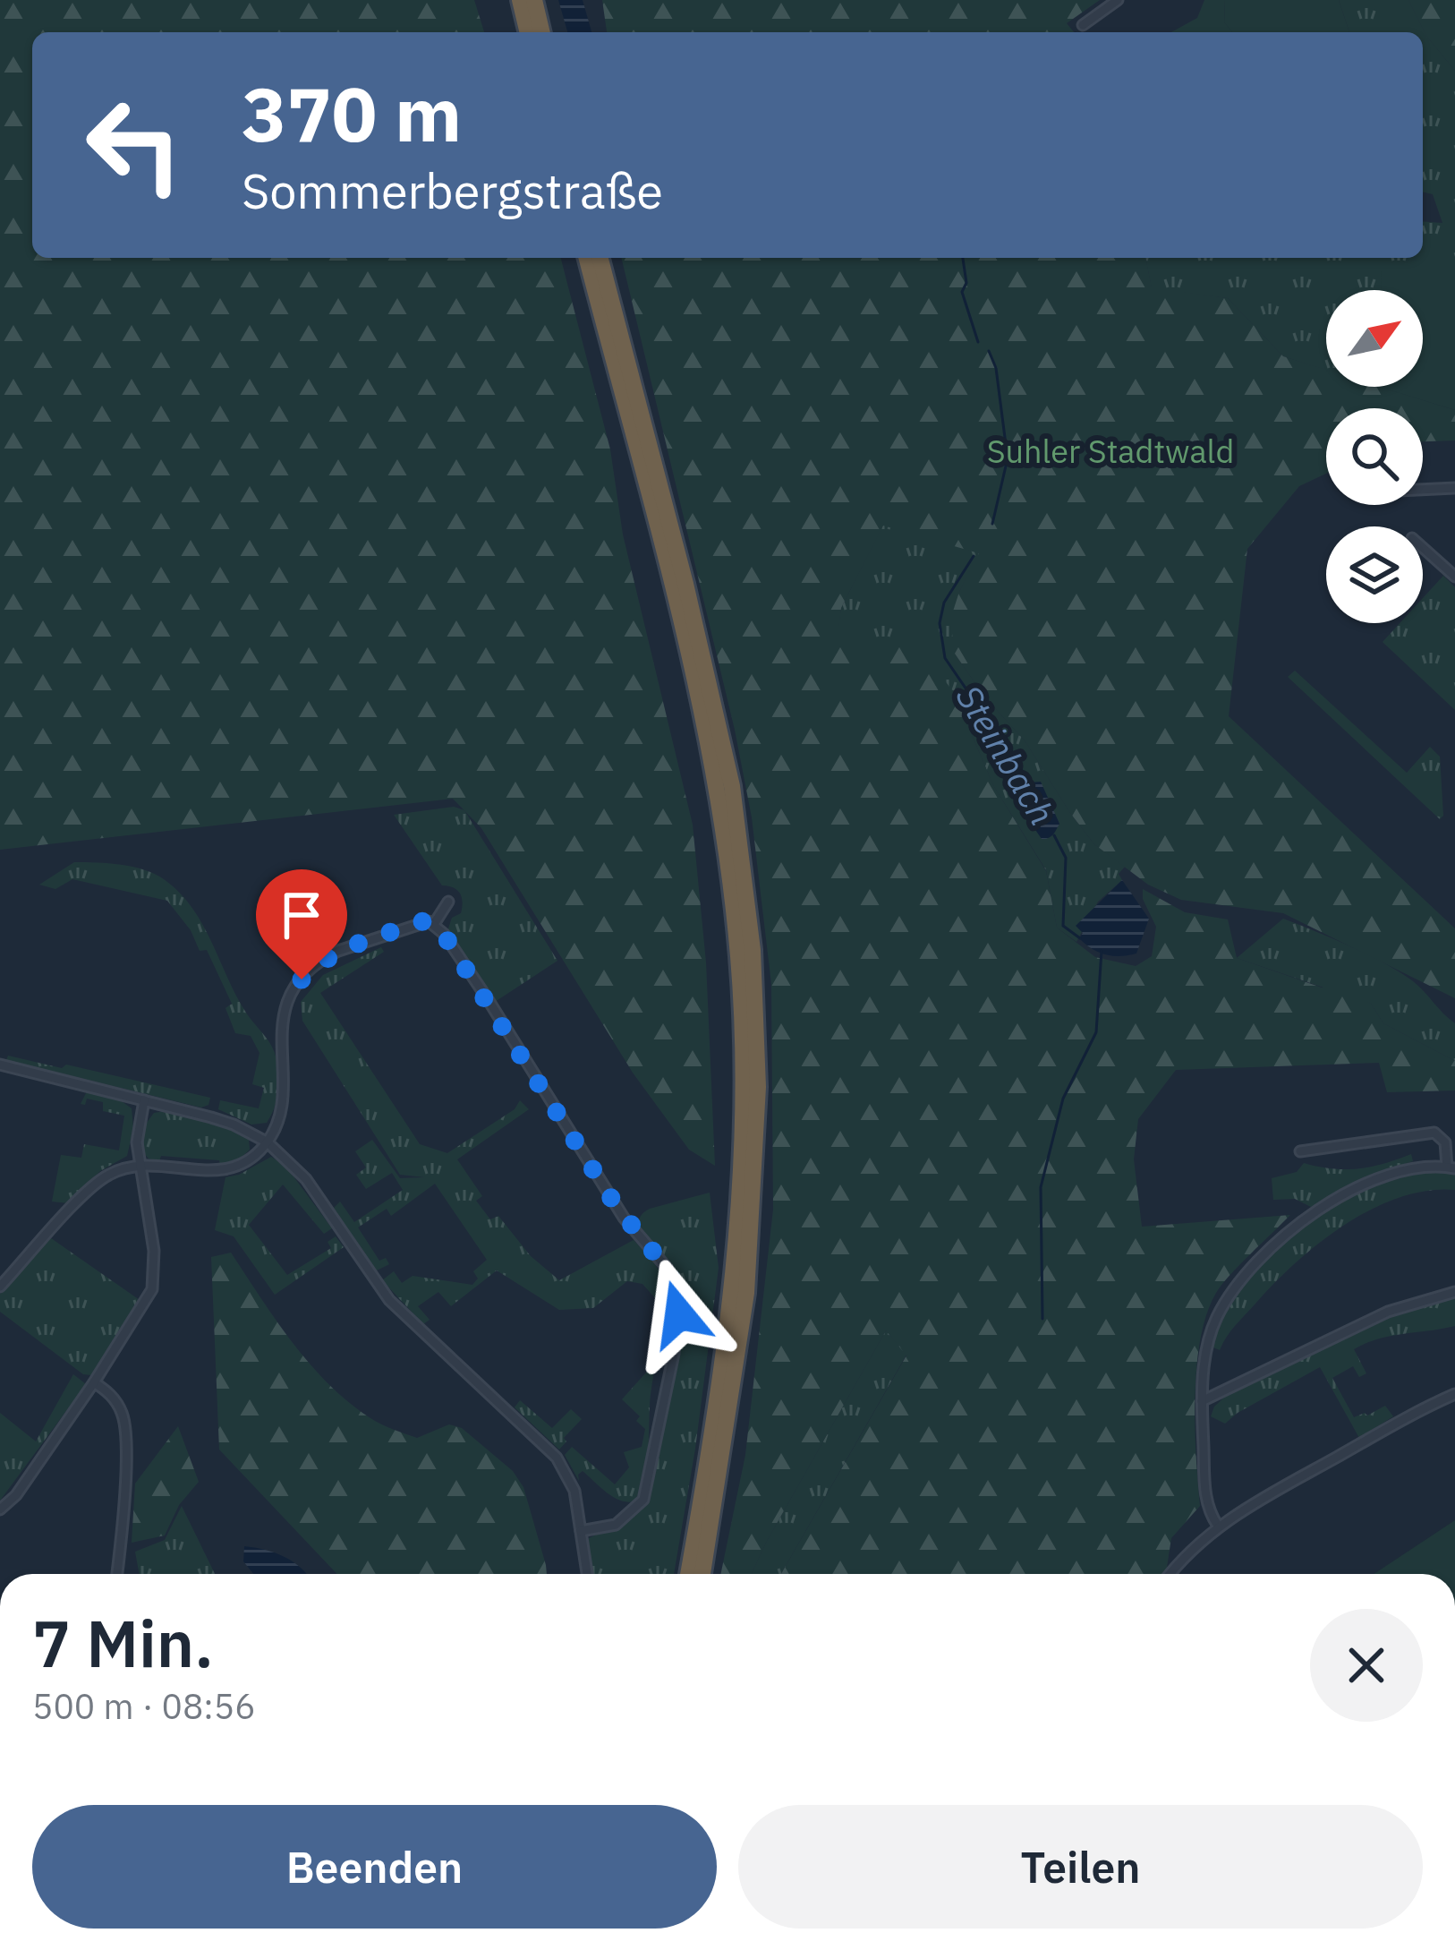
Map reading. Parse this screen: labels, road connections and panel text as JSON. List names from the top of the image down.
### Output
{
  "water": ["Steinbach"],
  "parks": ["Suhler Stadtwald"],
  "north": "top right",
  "page": {
    "turn": ["370 m", "Sommerbergstraße"],
    "heading": ["7 Min.", "500 m · 08:56"],
    "buttons": ["Beenden", "Teilen"]
  }
}
